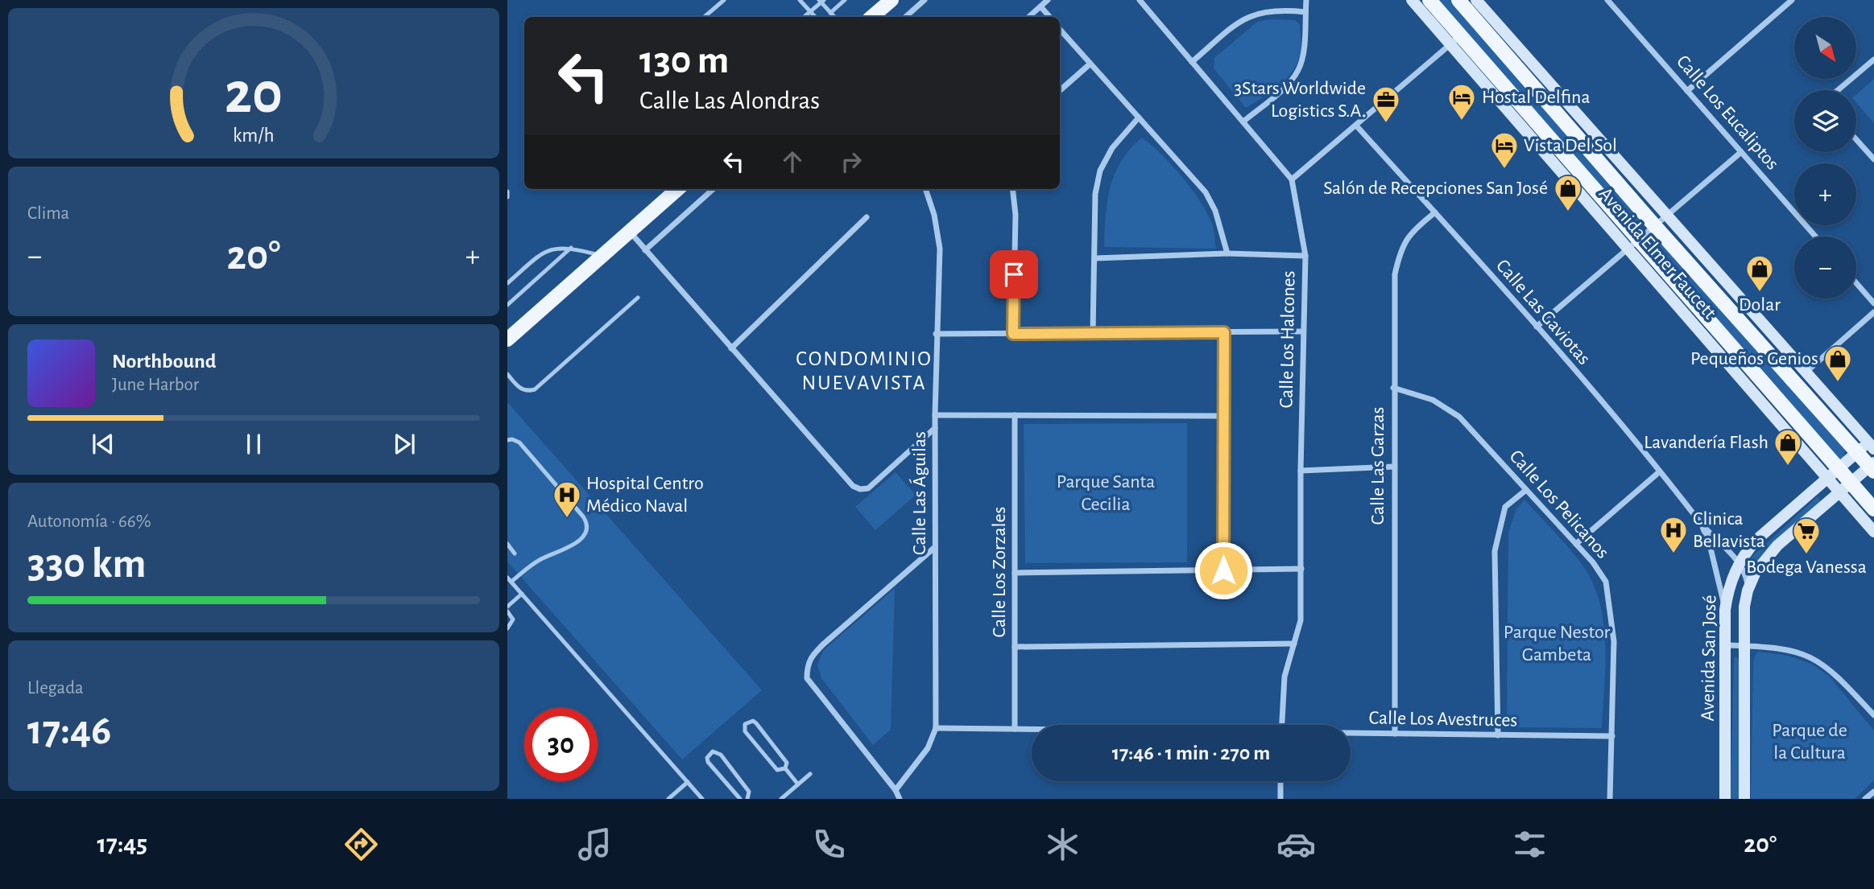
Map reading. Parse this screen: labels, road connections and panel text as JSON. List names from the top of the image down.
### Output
{
  "streets": {
    "main road": ["Avenida Elmer Faucett", "Avenida San José"],
    "street": [
      "Calle Los Eucaliptos",
      "Calle Las Gaviotas",
      "Calle Los Halcones",
      "Calle Las Garzas",
      "Calle Las Águilas",
      "Calle Los Pelicanos",
      "Calle Los Zorzales",
      "Calle Los Avestruces"
    ]
  },
  "crossings": [
    ["Avenida Elmer Faucett", "Avenida San José"],
    ["Calle Las Gaviotas", "Calle Las Garzas"],
    ["Calle Las Gaviotas", "Avenida San José"],
    ["Calle Las Garzas", "Calle Los Pelicanos"],
    ["Calle Las Garzas", "Calle Los Avestruces"],
    ["Calle Las Águilas", "Calle Los Avestruces"],
    ["Calle Los Pelicanos", "Calle Los Avestruces"],
    ["Calle Los Zorzales", "Calle Los Avestruces"]
  ],
  "districts": ["CONDOMINIO NUEVAVISTA"],
  "parks": ["Parque Santa Cecilia", "Parque Nestor Gambeta", "Parque de la Cultura"],
  "places": {
    "hotel": ["Hostal Delfina", "Vista Del Sol"],
    "office": ["3Stars Worldwide Logistics S.A."],
    "shop": [
      "Salón de Recepciones San José",
      "Dolar",
      "Pequeños Genios",
      "Lavandería Flash"
    ],
    "hospital": ["Hospital Centro Médico Naval", "Clinica Bellavista"],
    "supermarket": ["Bodega Vanessa"]
  },
  "north": "bottom right",
  "page": {
    "map_buttons": ["+", "−"],
    "turn": ["130 m", "Calle Las Alondras"],
    "tile": [
      "Clima",
      ["Autonomía · 66%", "330 km"],
      ["Llegada", "17:46"]
    ],
    "heat": ["−", "20°", "+"],
    "song": ["Northbound", "June Harbor"],
    "limit": "30",
    "trip": "17:46 · 1 min · 270 m",
    "tabs": ["17:45", "20°"],
    "gauge": ["20", "km/h"]
  }
}
